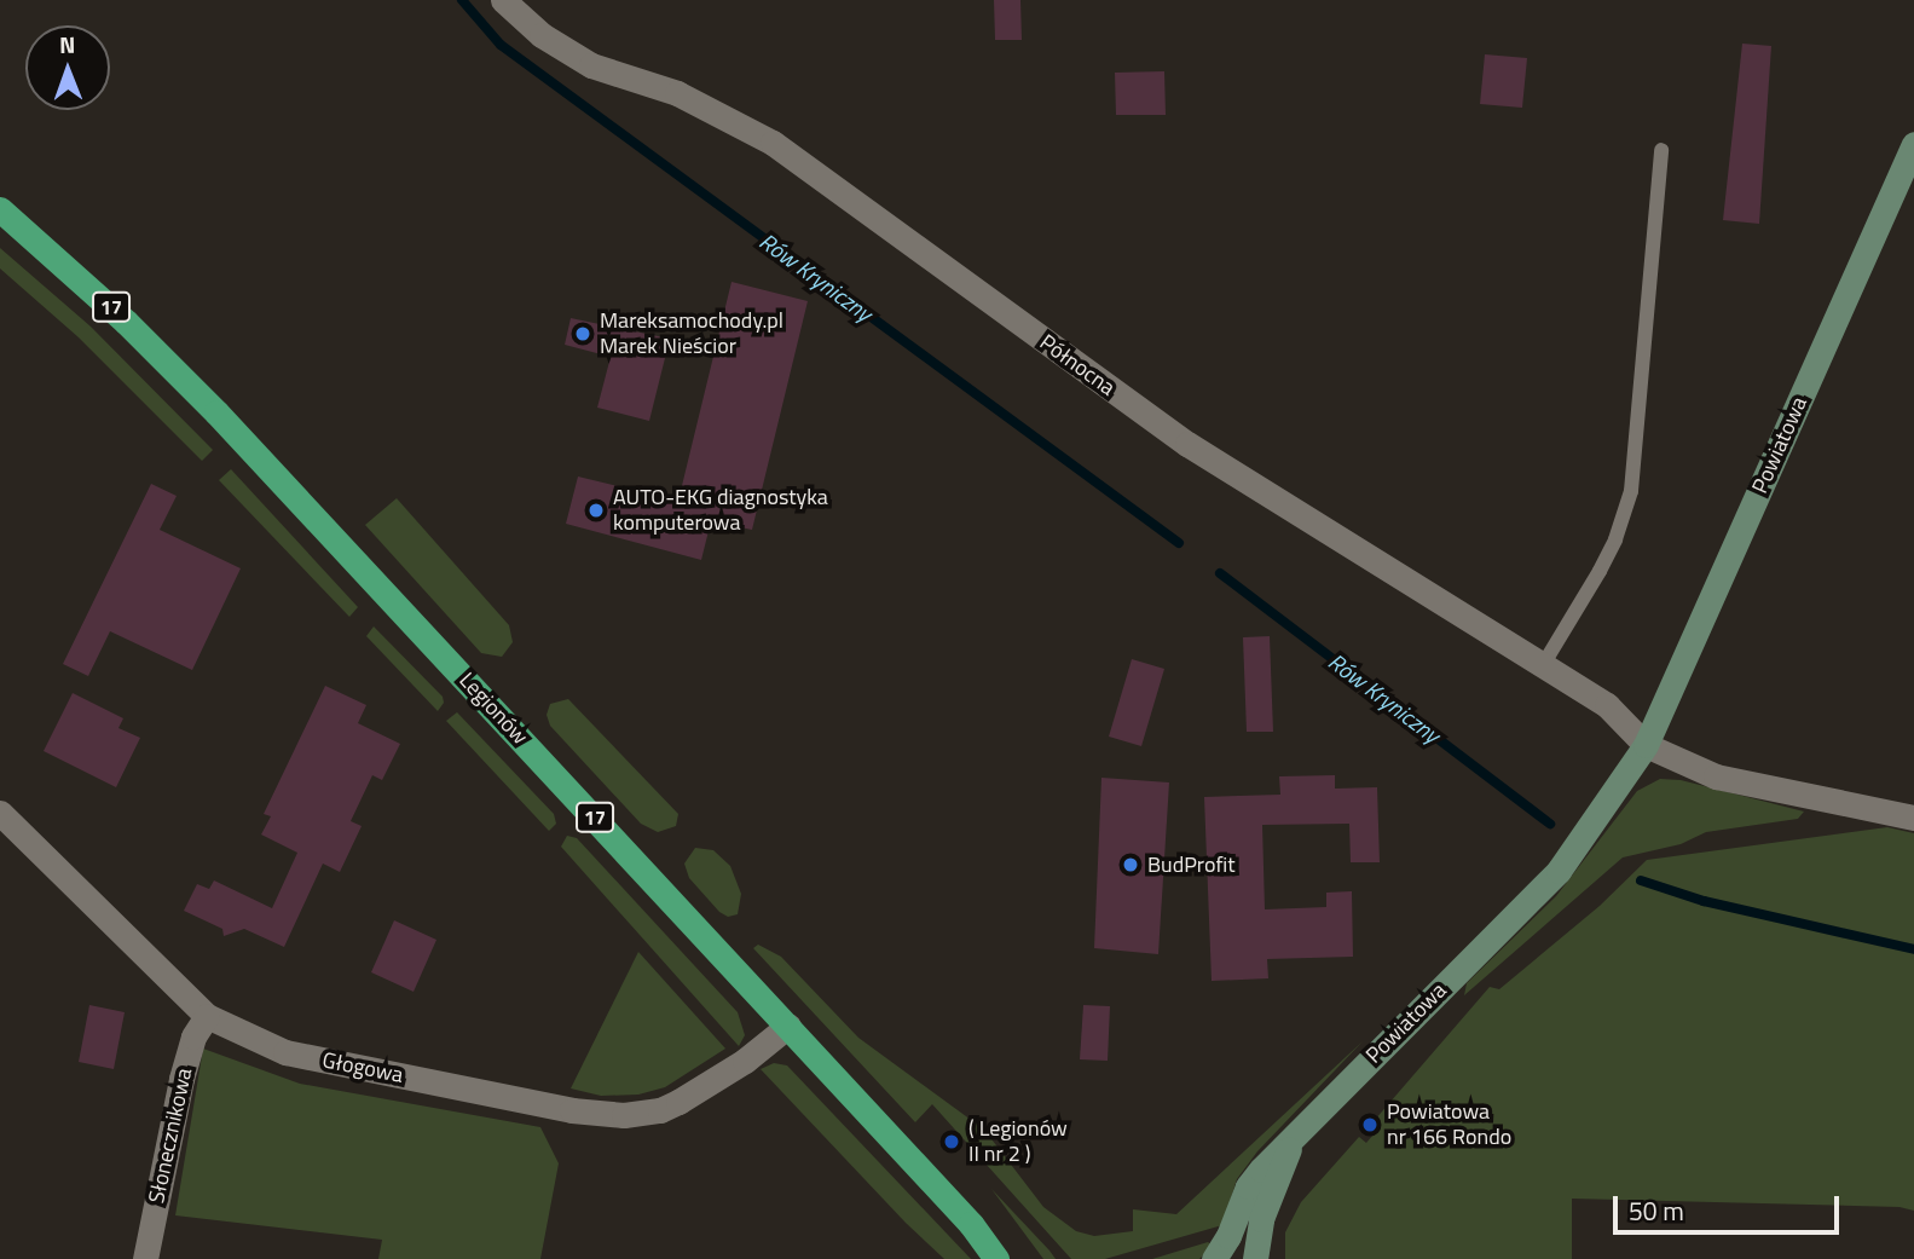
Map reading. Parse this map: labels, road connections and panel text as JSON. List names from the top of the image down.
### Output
{
  "streets": {
    "highway": ["17", "Legionów"],
    "main road": ["Powiatowa"],
    "street": ["Północna", "Głogowa", "Słonecznikowa"]
  },
  "crossings": [
    ["Północna", "Powiatowa"],
    ["Legionów", "Głogowa"],
    ["Głogowa", "Słonecznikowa"]
  ],
  "water": ["Rów Kryniczny"],
  "places": [
    "Mareksamochody.pl Marek Nieścior",
    "AUTO-EKG diagnostyka komputerowa",
    "BudProfit",
    "Powiatowa nr 166 Rondo",
    "( Legionów II nr 2 )"
  ],
  "scale_bar": "50 m",
  "north": "top"
}
